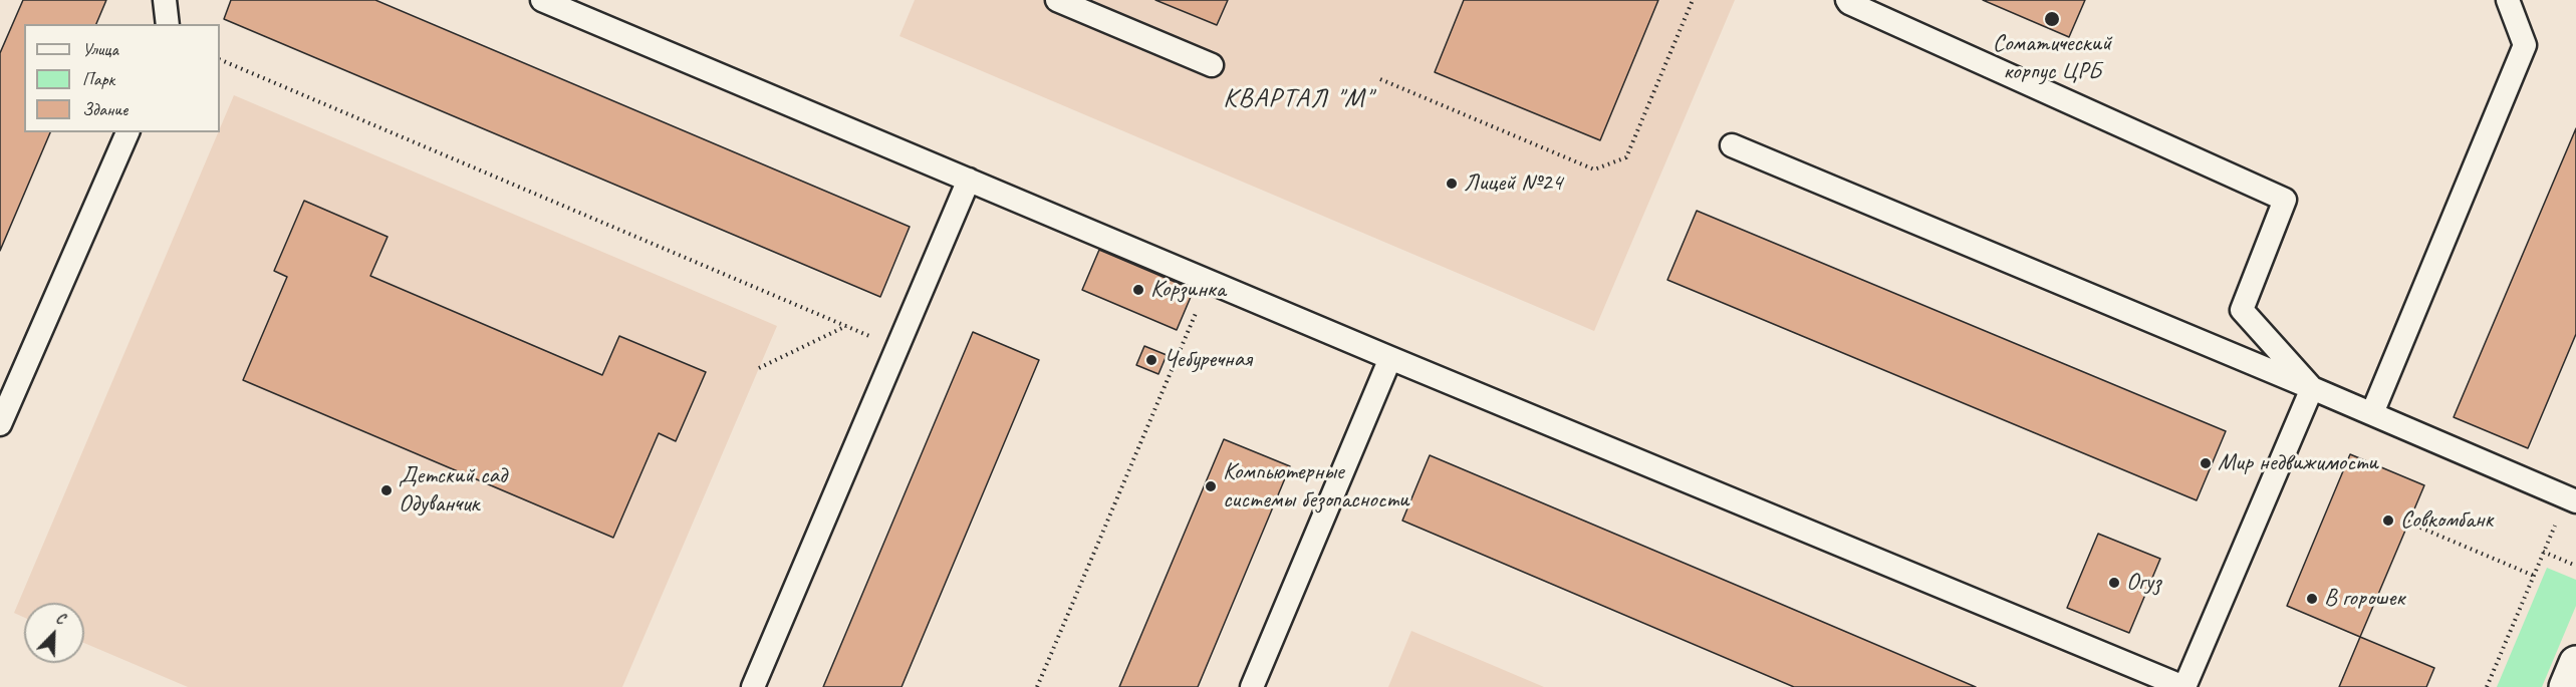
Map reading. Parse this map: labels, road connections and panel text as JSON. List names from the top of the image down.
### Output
{
  "districts": ["КВАРТАЛ \"М\""],
  "places": [
    "Соматический корпус ЦРБ",
    "Лицей №24",
    "Корзинка",
    "Чебуречная",
    "Мир недвижимости",
    "Компьютерные системы безопасности",
    "Детский сад Одуванчик",
    "Совкомбанк",
    "Огуз",
    "В горошек"
  ],
  "legend": ["Улица", "Парк", "Здание"],
  "north": "top right"
}
